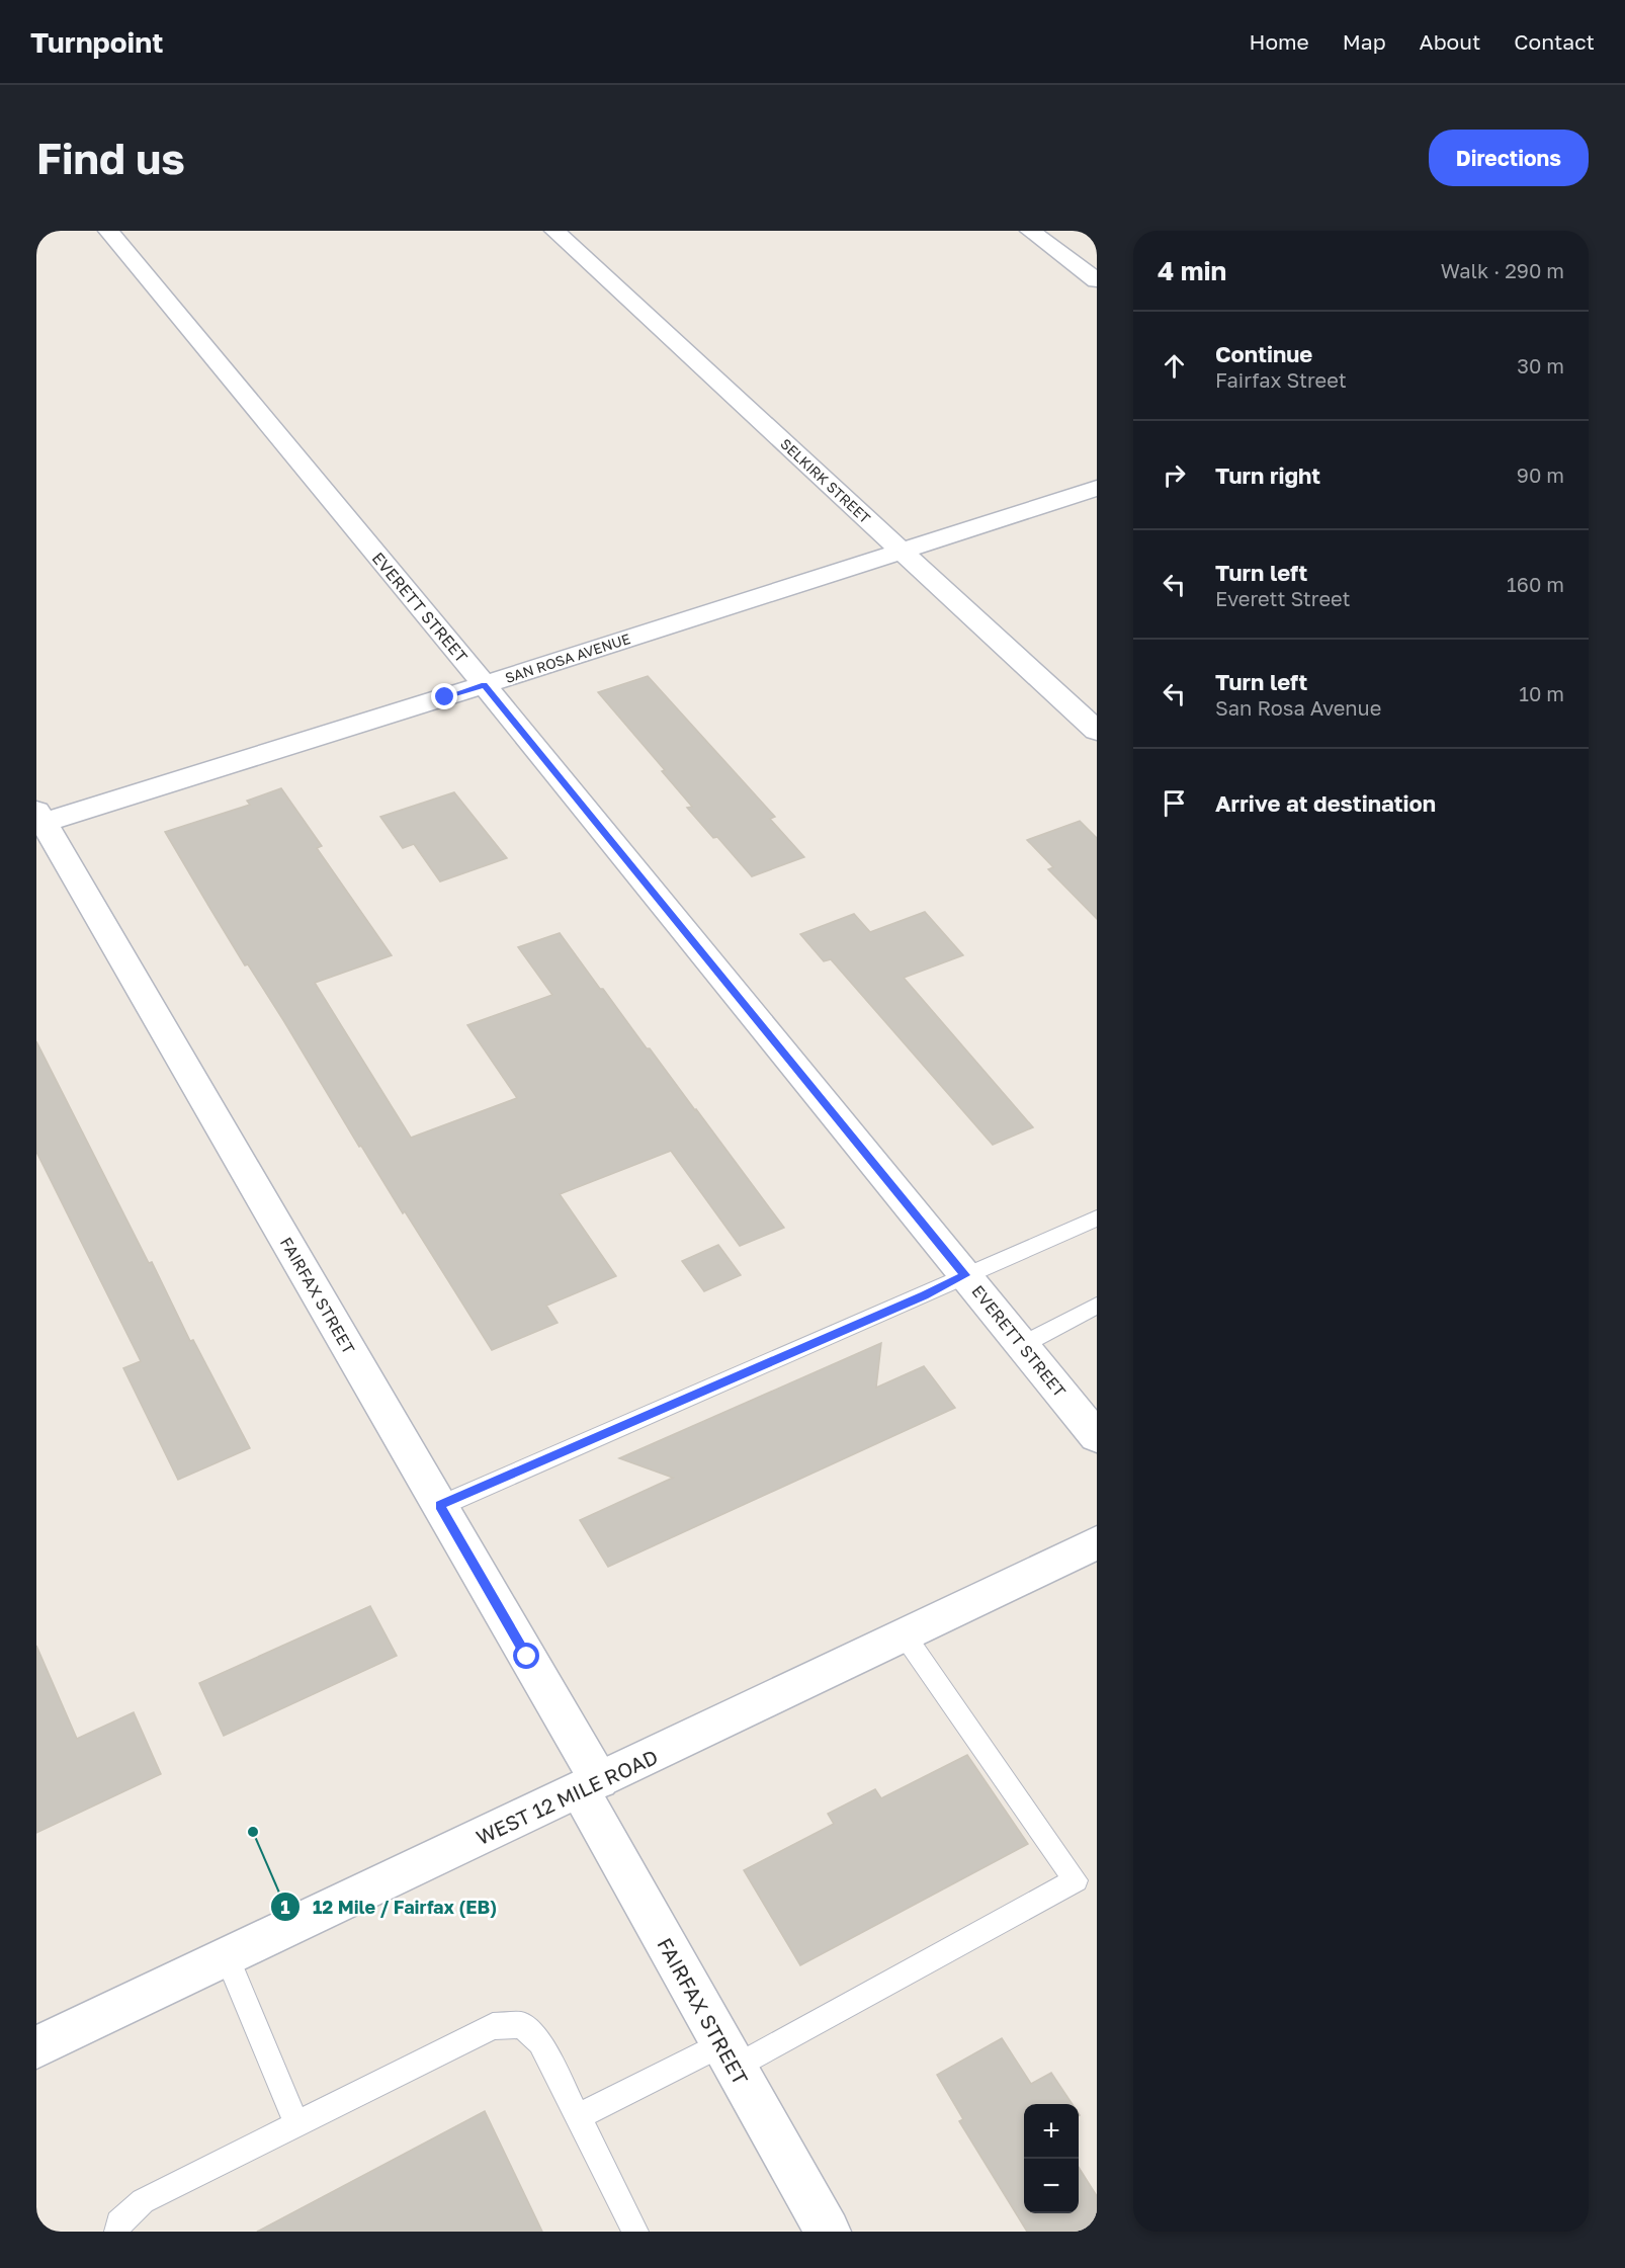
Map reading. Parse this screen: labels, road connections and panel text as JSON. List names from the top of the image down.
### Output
{
  "streets": {
    "street": [
      "SELKIRK STREET",
      "EVERETT STREET",
      "SAN ROSA AVENUE",
      "FAIRFAX STREET",
      "WEST 12 MILE ROAD"
    ]
  },
  "crossings": [
    ["SELKIRK STREET", "SAN ROSA AVENUE"],
    ["EVERETT STREET", "SAN ROSA AVENUE"],
    ["SAN ROSA AVENUE", "FAIRFAX STREET"],
    ["FAIRFAX STREET", "WEST 12 MILE ROAD"]
  ],
  "places": ["12 Mile / Fairfax (EB)"],
  "page": {
    "header": "Turnpoint",
    "nav": [
      "Home",
      "Map",
      "About",
      "Contact"
    ],
    "buttons": "Directions",
    "title": "Find us",
    "heading": ["4 min", "Walk · 290 m"],
    "list": [
      ["Continue", "Fairfax Street", "30 m"],
      ["Turn right", "90 m"],
      ["Turn left", "Everett Street", "160 m"],
      ["Turn left", "San Rosa Avenue", "10 m"],
      "Arrive at destination"
    ],
    "map_buttons": ["+", "−"]
  }
}
